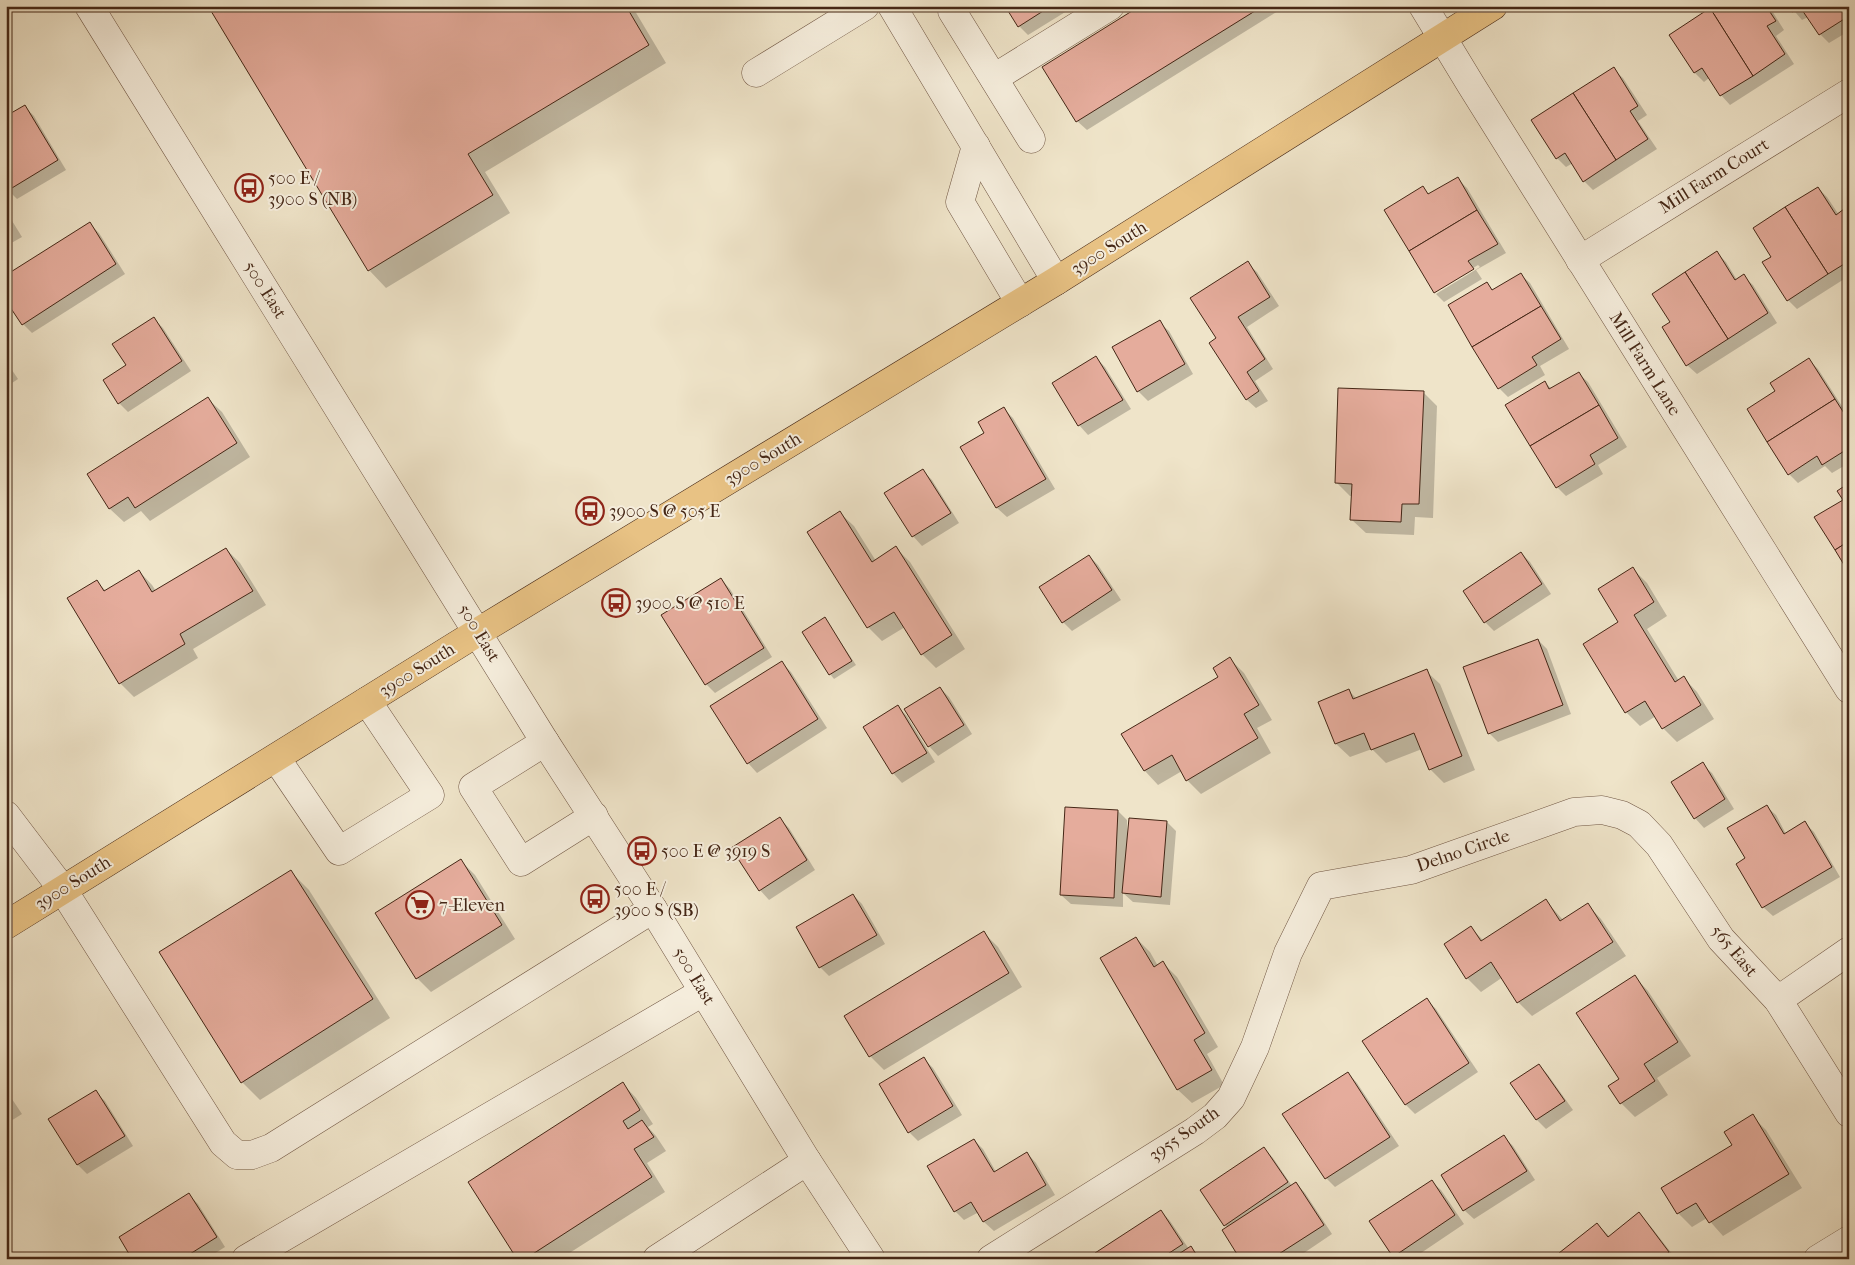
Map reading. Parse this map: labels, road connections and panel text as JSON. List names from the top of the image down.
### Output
{
  "streets": {
    "main road": ["3900 South"],
    "street": [
      "Mill Farm Court",
      "500 East",
      "Mill Farm Lane",
      "Delno Circle",
      "565 East",
      "3955 South"
    ]
  },
  "crossings": [
    ["Mill Farm Court", "Mill Farm Lane"],
    ["3900 South", "500 East"],
    ["3900 South", "Mill Farm Lane"],
    ["Delno Circle", "565 East"],
    ["Delno Circle", "3955 South"]
  ],
  "places": {
    "bus stop": [
      "500 E / 3900 S (NB)",
      "3900 S @ 505 E",
      "3900 S @ 510 E",
      "500 E @ 3919 S",
      "500 E / 3900 S (SB)"
    ],
    "supermarket": ["7-Eleven"]
  }
}
